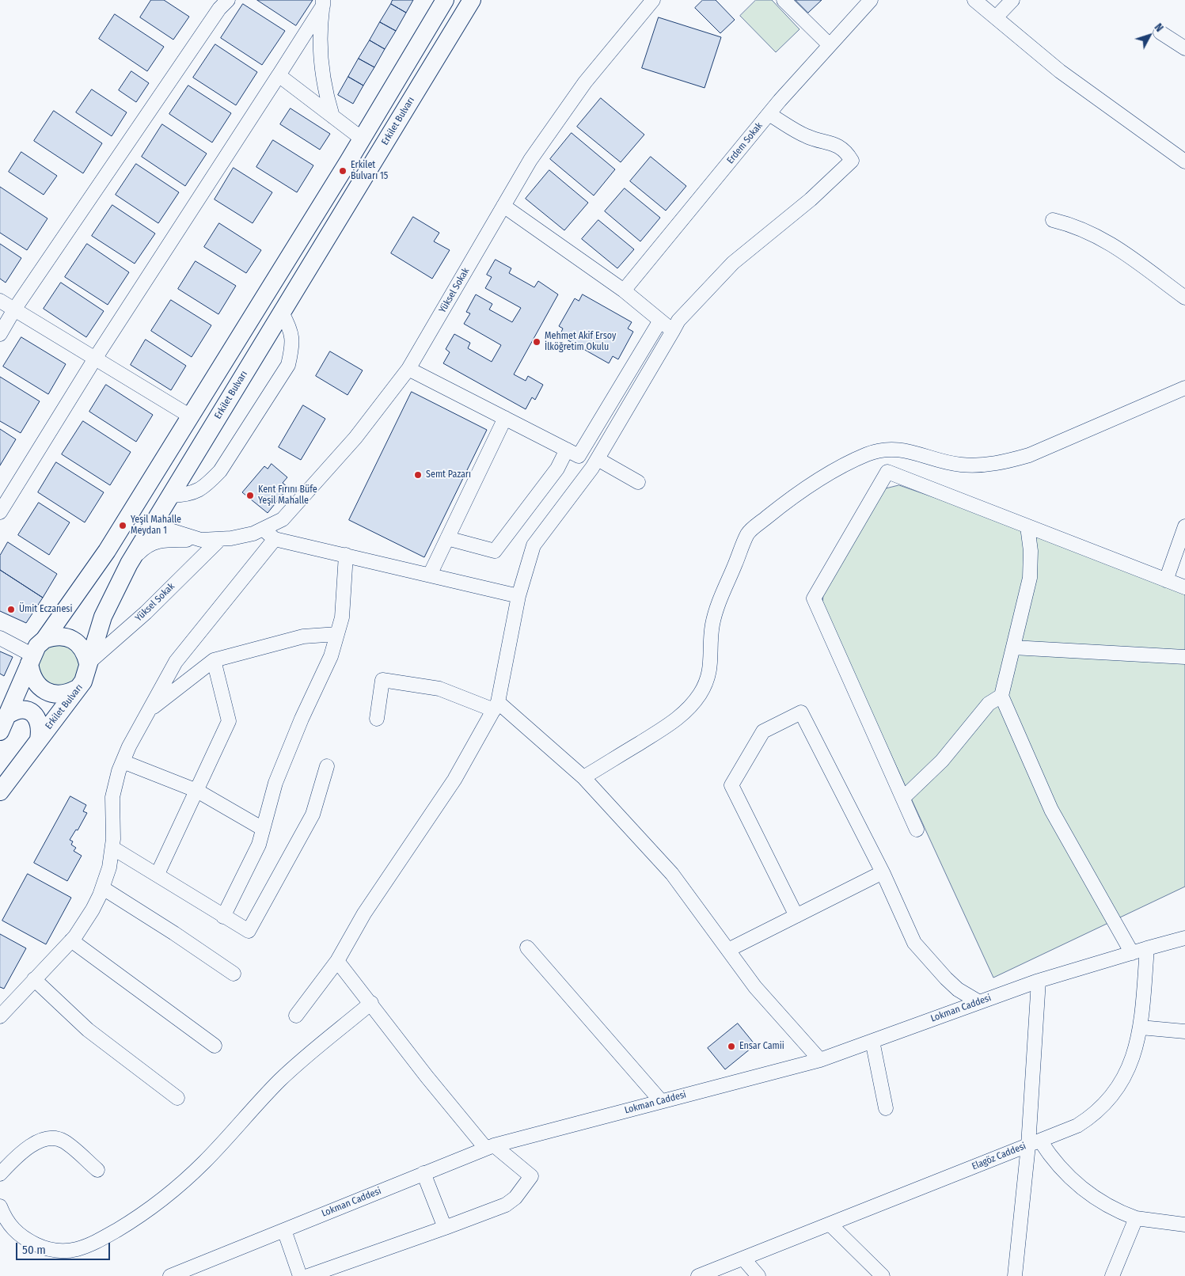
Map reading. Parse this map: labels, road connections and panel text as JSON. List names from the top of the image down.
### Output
{
  "streets": {
    "main road": ["Erkilet Bulvarı"],
    "street": [
      "Erdem Sokak",
      "Yüksel Sokak",
      "Lokman Caddesi",
      "Elagöz Caddesi"
    ]
  },
  "crossings": [
    ["Erkilet Bulvarı", "Yüksel Sokak"],
    ["Lokman Caddesi", "Elagöz Caddesi"]
  ],
  "places": [
    "Erkilet Bulvarı 15",
    "Mehmet Akif Ersoy İlköğretim Okulu",
    "Semt Pazarı",
    "Kent Fırını Büfe Yeşil Mahalle",
    "Yeşil Mahalle Meydan 1",
    "Ümit Eczanesi",
    "Ensar Camii"
  ],
  "scale_bar": "50 m",
  "north": "top right"
}
